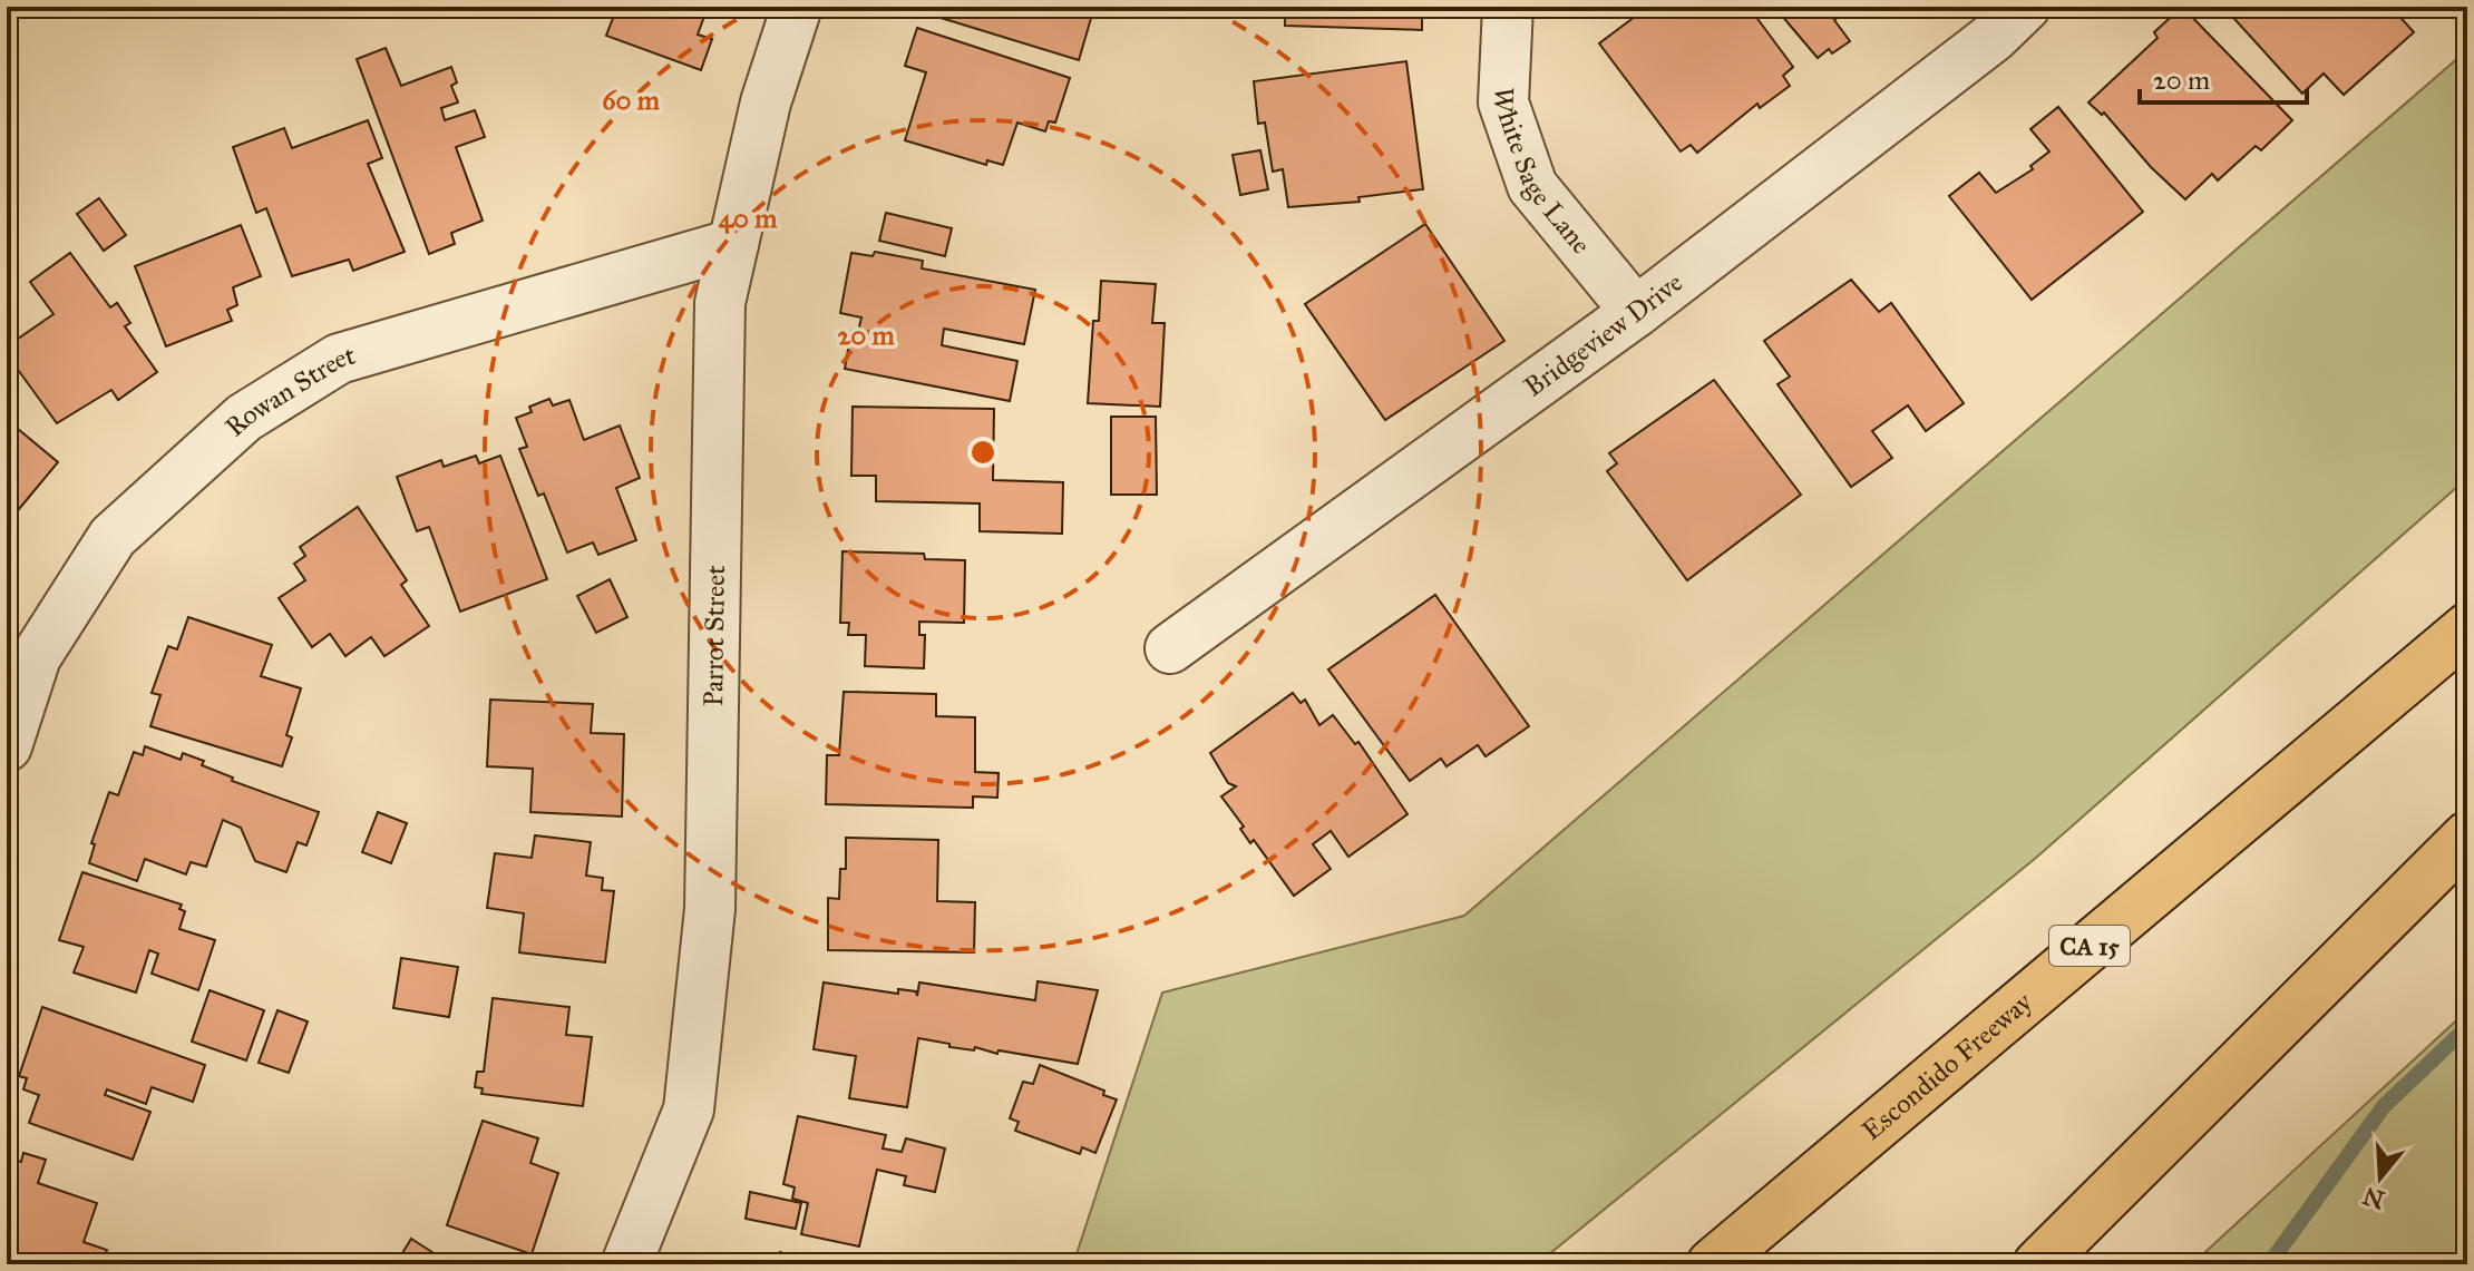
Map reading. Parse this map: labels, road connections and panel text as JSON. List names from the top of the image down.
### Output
{
  "streets": {
    "highway": ["CA 15", "Escondido Freeway"],
    "street": [
      "White Sage Lane",
      "Bridgeview Drive",
      "Rowan Street",
      "Parrot Street"
    ]
  },
  "crossings": [
    ["White Sage Lane", "Bridgeview Drive"],
    ["Rowan Street", "Parrot Street"]
  ],
  "scale_bar": "20 m",
  "north": "bottom",
  "rings": ["60 m", "40 m", "20 m"]
}
